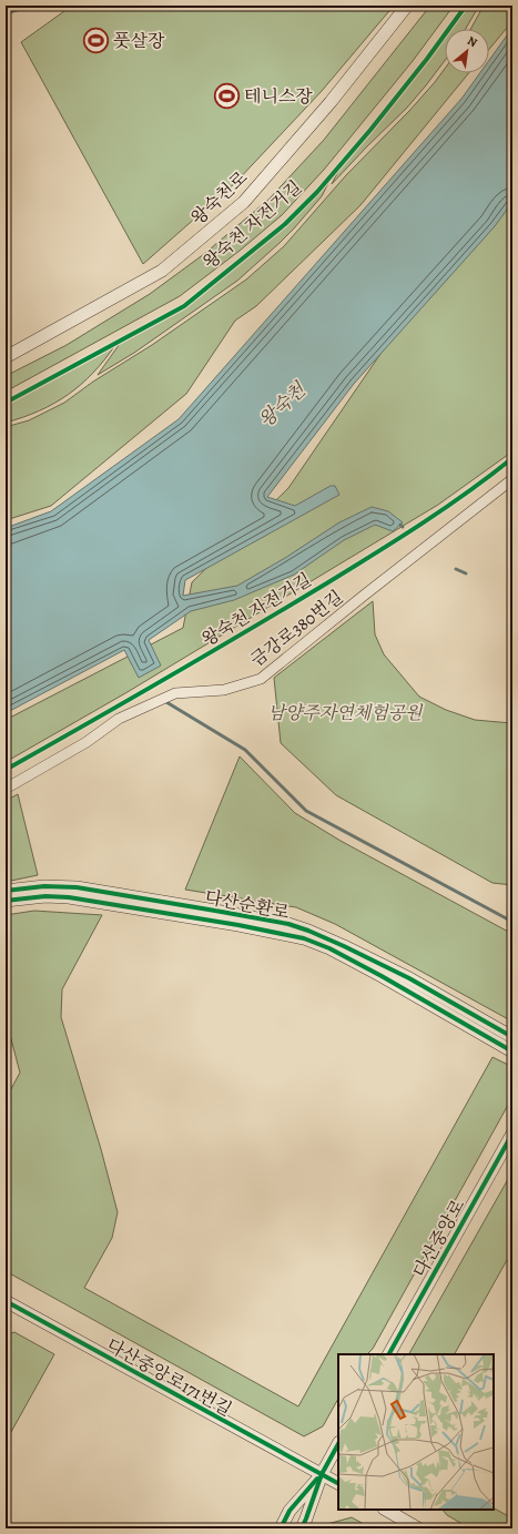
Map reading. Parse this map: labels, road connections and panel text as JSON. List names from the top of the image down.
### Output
{
  "streets": {
    "street": [
      "왕숙천로",
      "금강로380번길",
      "다산순환로",
      "다산중앙로",
      "다산중앙로171번길"
    ],
    "cycle path": ["왕숙천 자전거길"]
  },
  "water": ["왕숙천"],
  "parks": ["남양주자연체험공원"],
  "places": {
    "sports": ["풋살장", "테니스장"]
  },
  "north": "top right"
}
